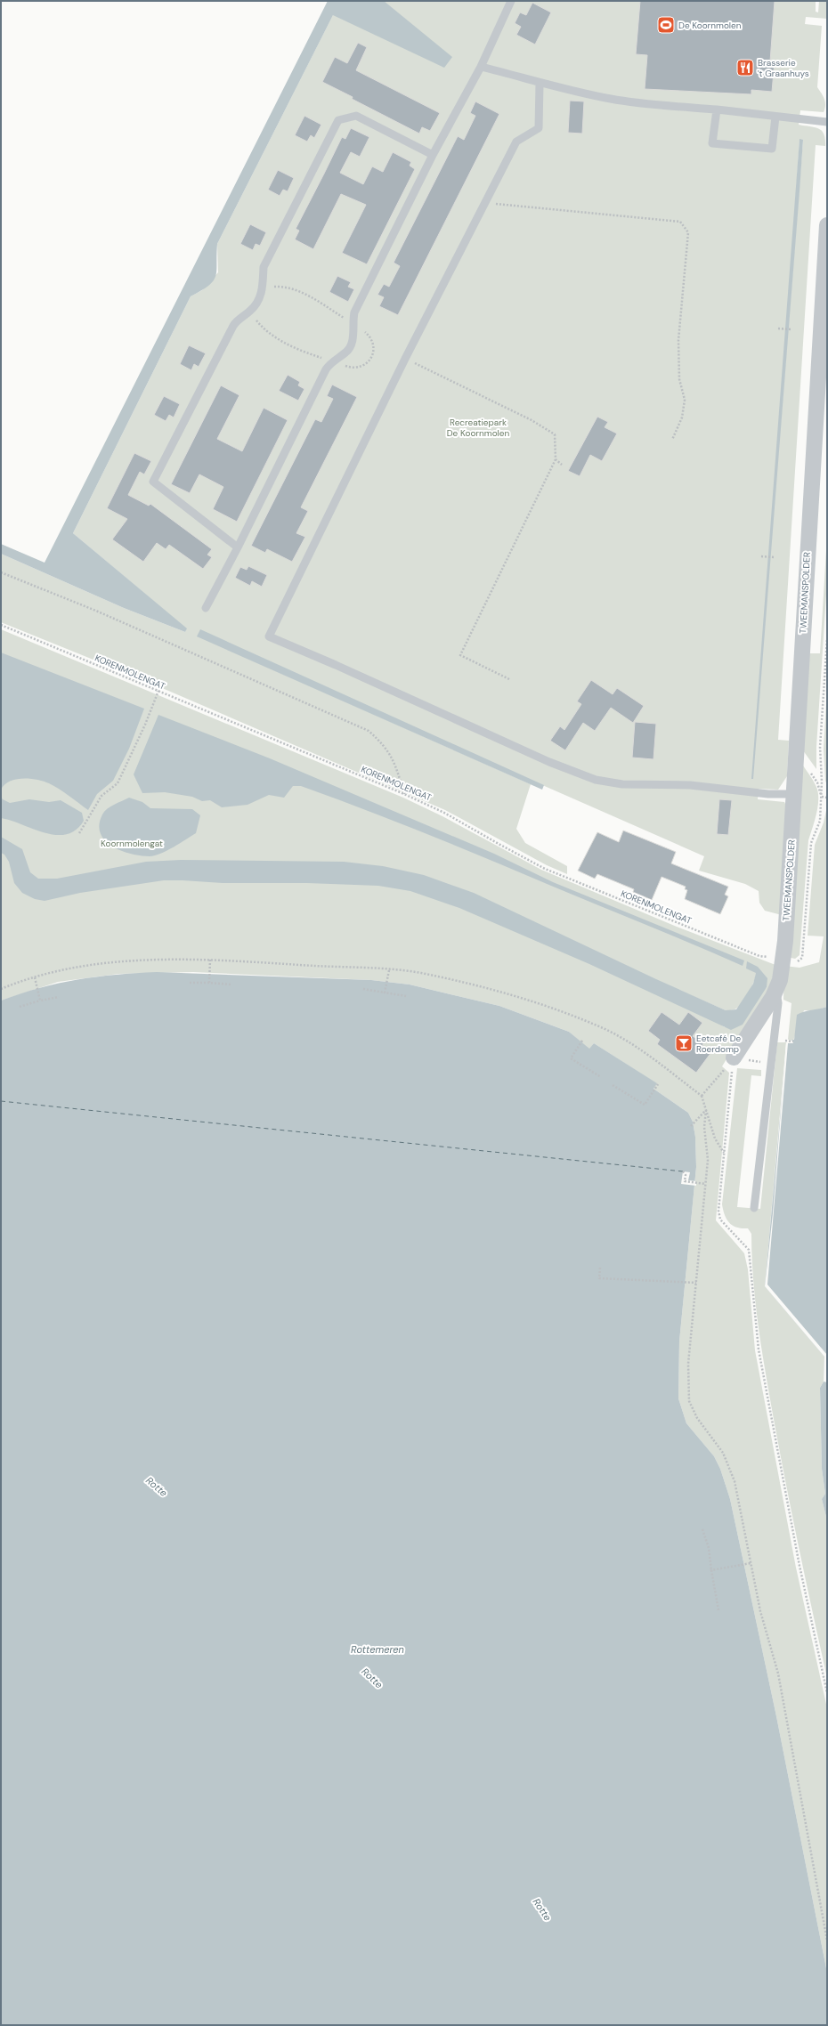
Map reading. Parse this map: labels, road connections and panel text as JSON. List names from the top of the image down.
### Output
{
  "streets": {
    "street": ["TWEEMANSPOLDER"],
    "path": ["KORENMOLENGAT"]
  },
  "crossings": [
    ["TWEEMANSPOLDER", "KORENMOLENGAT"]
  ],
  "water": ["Rotte", "Rottemeren"],
  "parks": ["Recreatiepark De Koornmolen", "Koornmolengat"],
  "places": {
    "sports": ["De Koornmolen"],
    "restaurant": ["Brasserie 't Graanhuys"],
    "bar": ["Eetcafé De Roerdomp"]
  }
}
